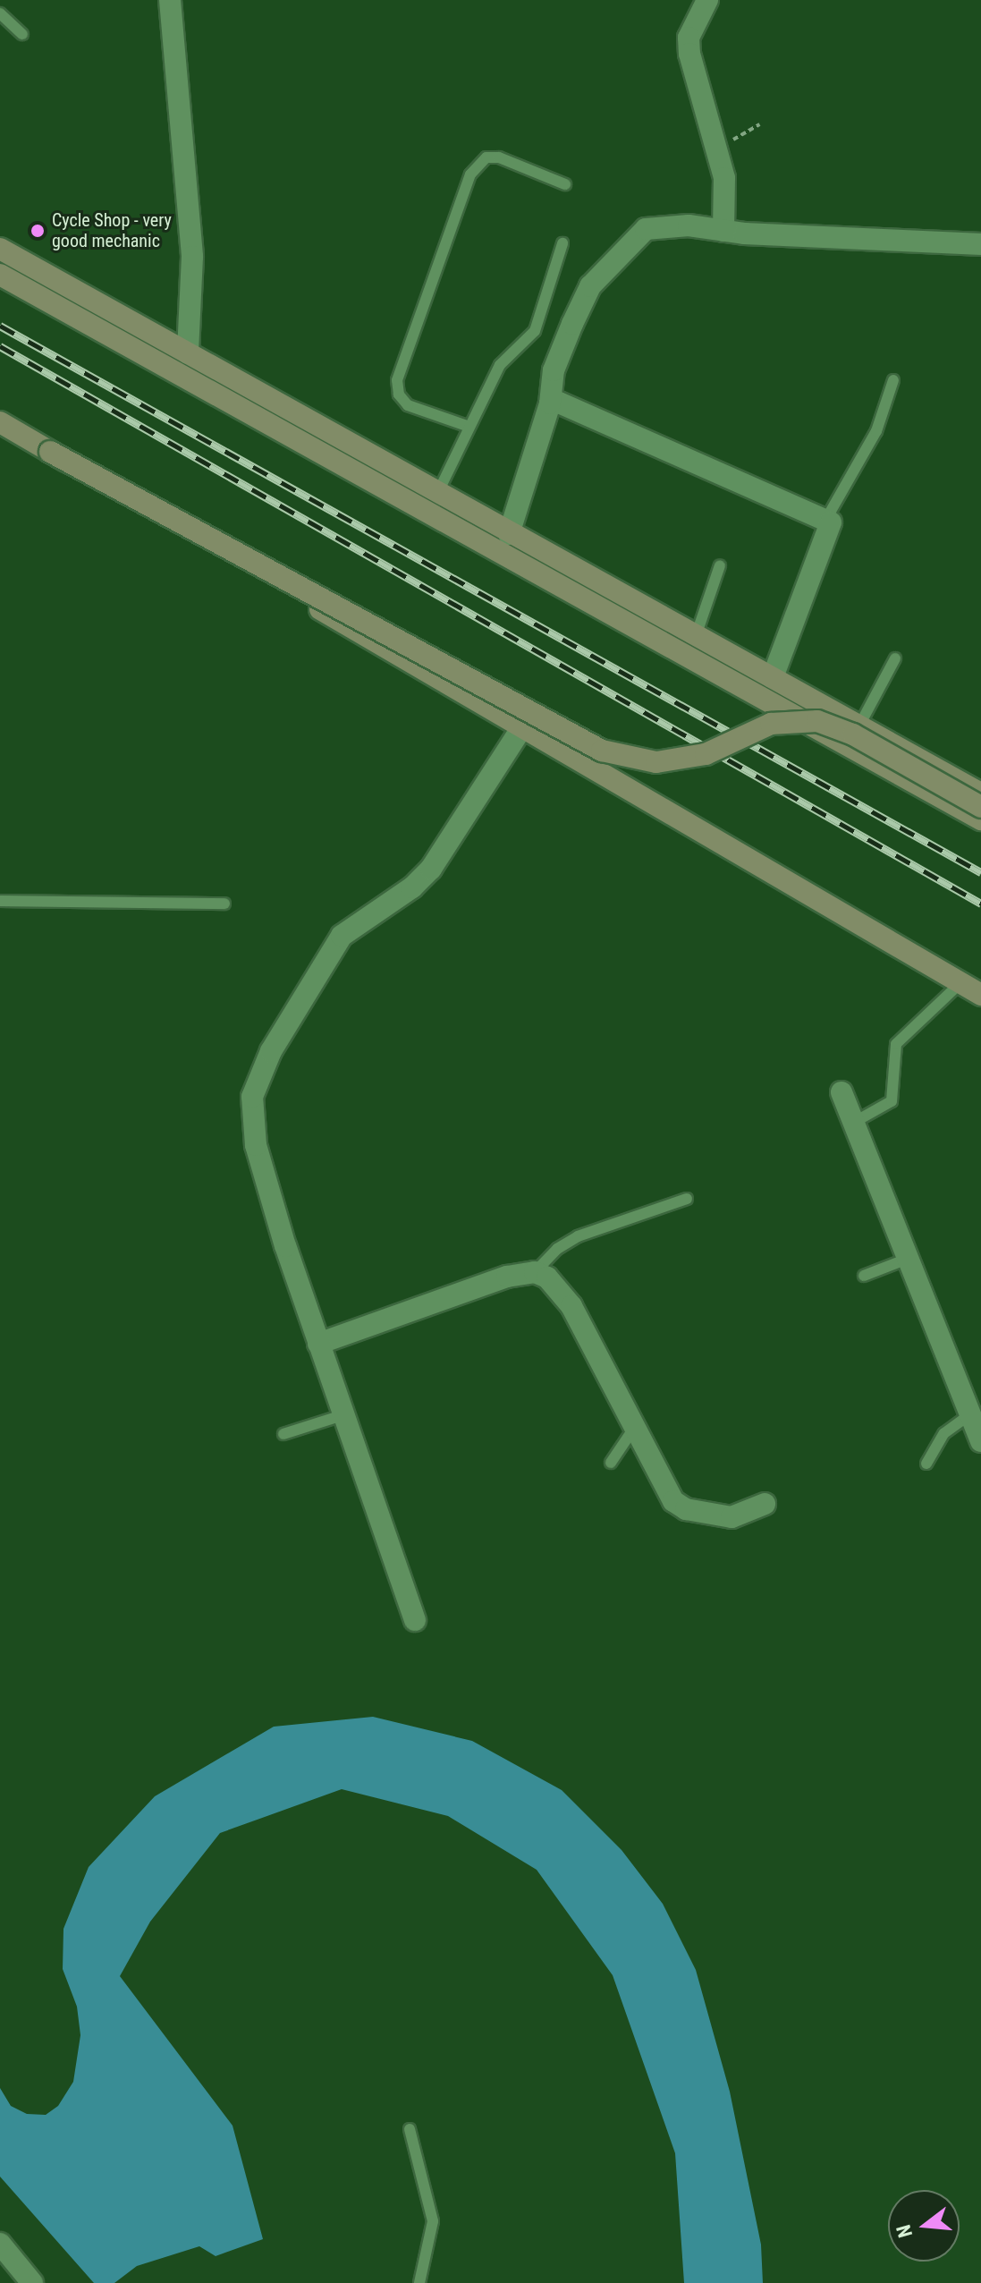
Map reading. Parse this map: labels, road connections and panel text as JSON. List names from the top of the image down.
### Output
{
  "places": ["Cycle Shop - very good mechanic"],
  "north": "left"
}
